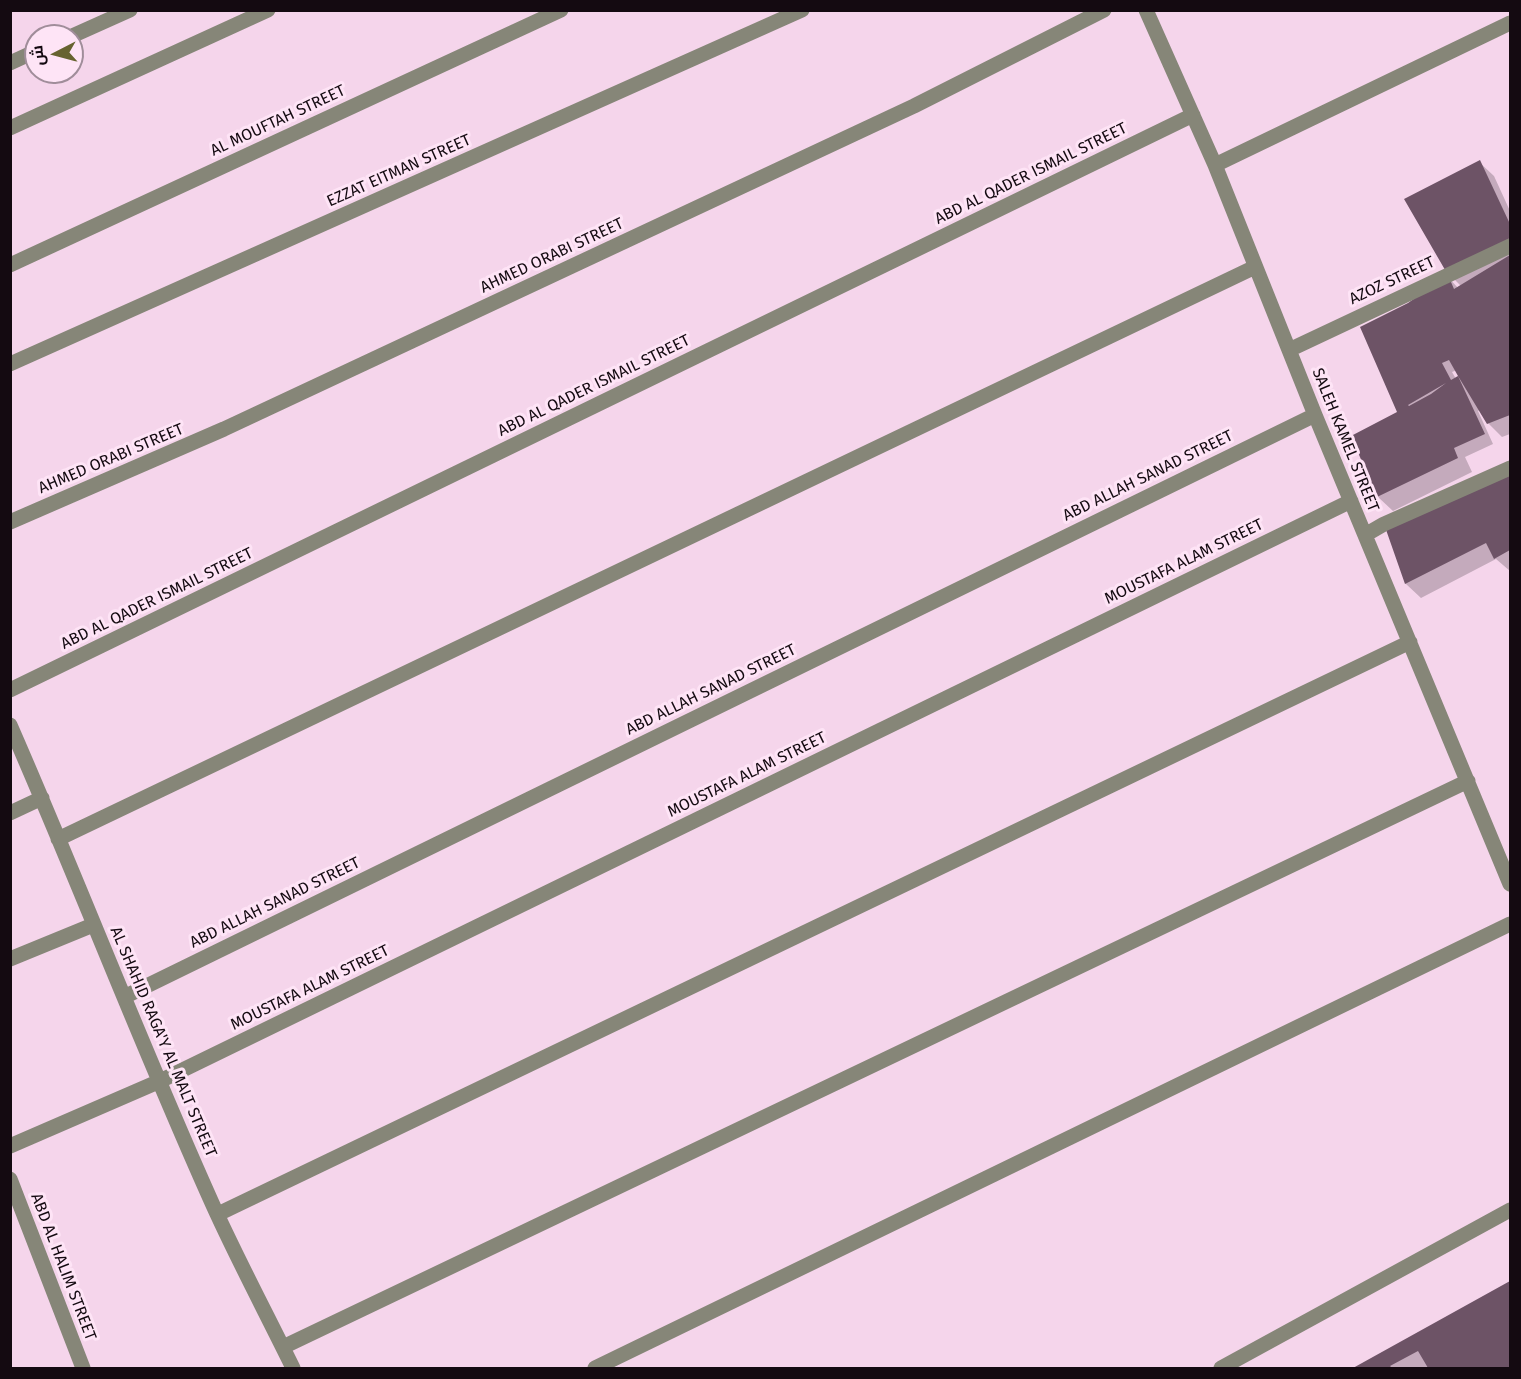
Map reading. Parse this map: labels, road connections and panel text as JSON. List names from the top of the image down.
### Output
{
  "streets": {
    "street": [
      "AL MOUFTAH STREET",
      "EZZAT EITMAN STREET",
      "ABD AL QADER ISMAIL STREET",
      "AHMED ORABI STREET",
      "AZOZ STREET",
      "SALEH KAMEL STREET",
      "ABD ALLAH SANAD STREET",
      "MOUSTAFA ALAM STREET",
      "AL SHAHID RAGA'Y AL MALT STREET",
      "ABD AL HALIM STREET"
    ]
  },
  "crossings": [
    ["ABD AL QADER ISMAIL STREET", "SALEH KAMEL STREET"],
    ["AZOZ STREET", "SALEH KAMEL STREET"],
    ["SALEH KAMEL STREET", "ABD ALLAH SANAD STREET"],
    ["SALEH KAMEL STREET", "MOUSTAFA ALAM STREET"],
    ["ABD ALLAH SANAD STREET", "AL SHAHID RAGA'Y AL MALT STREET"],
    ["MOUSTAFA ALAM STREET", "AL SHAHID RAGA'Y AL MALT STREET"]
  ],
  "north": "left"
}
